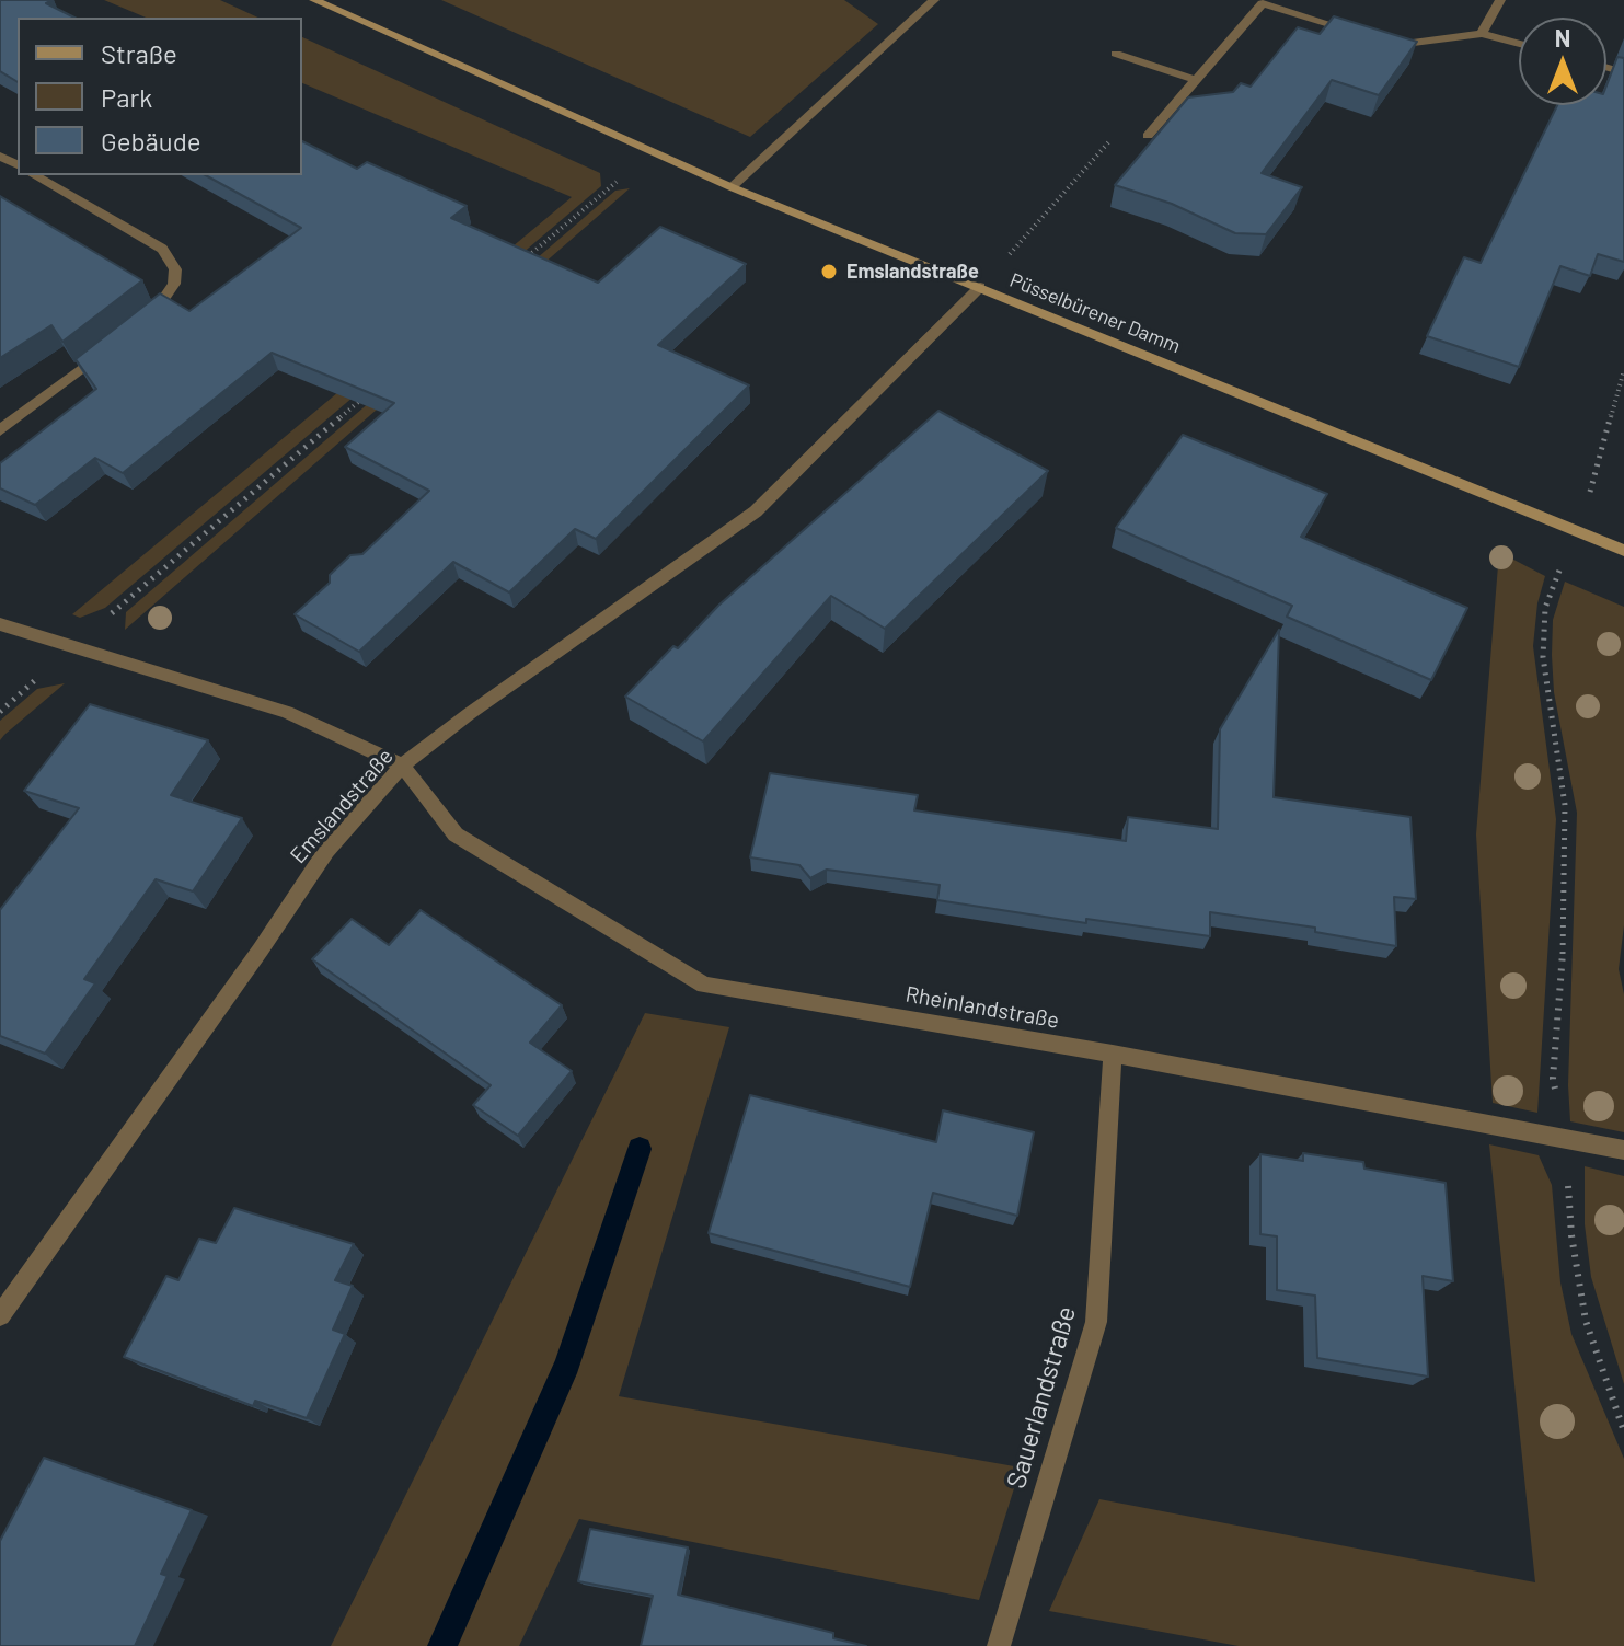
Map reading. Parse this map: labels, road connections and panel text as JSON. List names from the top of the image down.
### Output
{
  "streets": {
    "main road": ["Püsselbürener Damm"],
    "street": ["Emslandstraße", "Rheinlandstraße", "Sauerlandstraße"]
  },
  "crossings": [
    ["Püsselbürener Damm", "Emslandstraße"],
    ["Emslandstraße", "Rheinlandstraße"],
    ["Rheinlandstraße", "Sauerlandstraße"]
  ],
  "places": ["Emslandstraße"],
  "legend": ["Straße", "Park", "Gebäude"],
  "north": "top"
}
